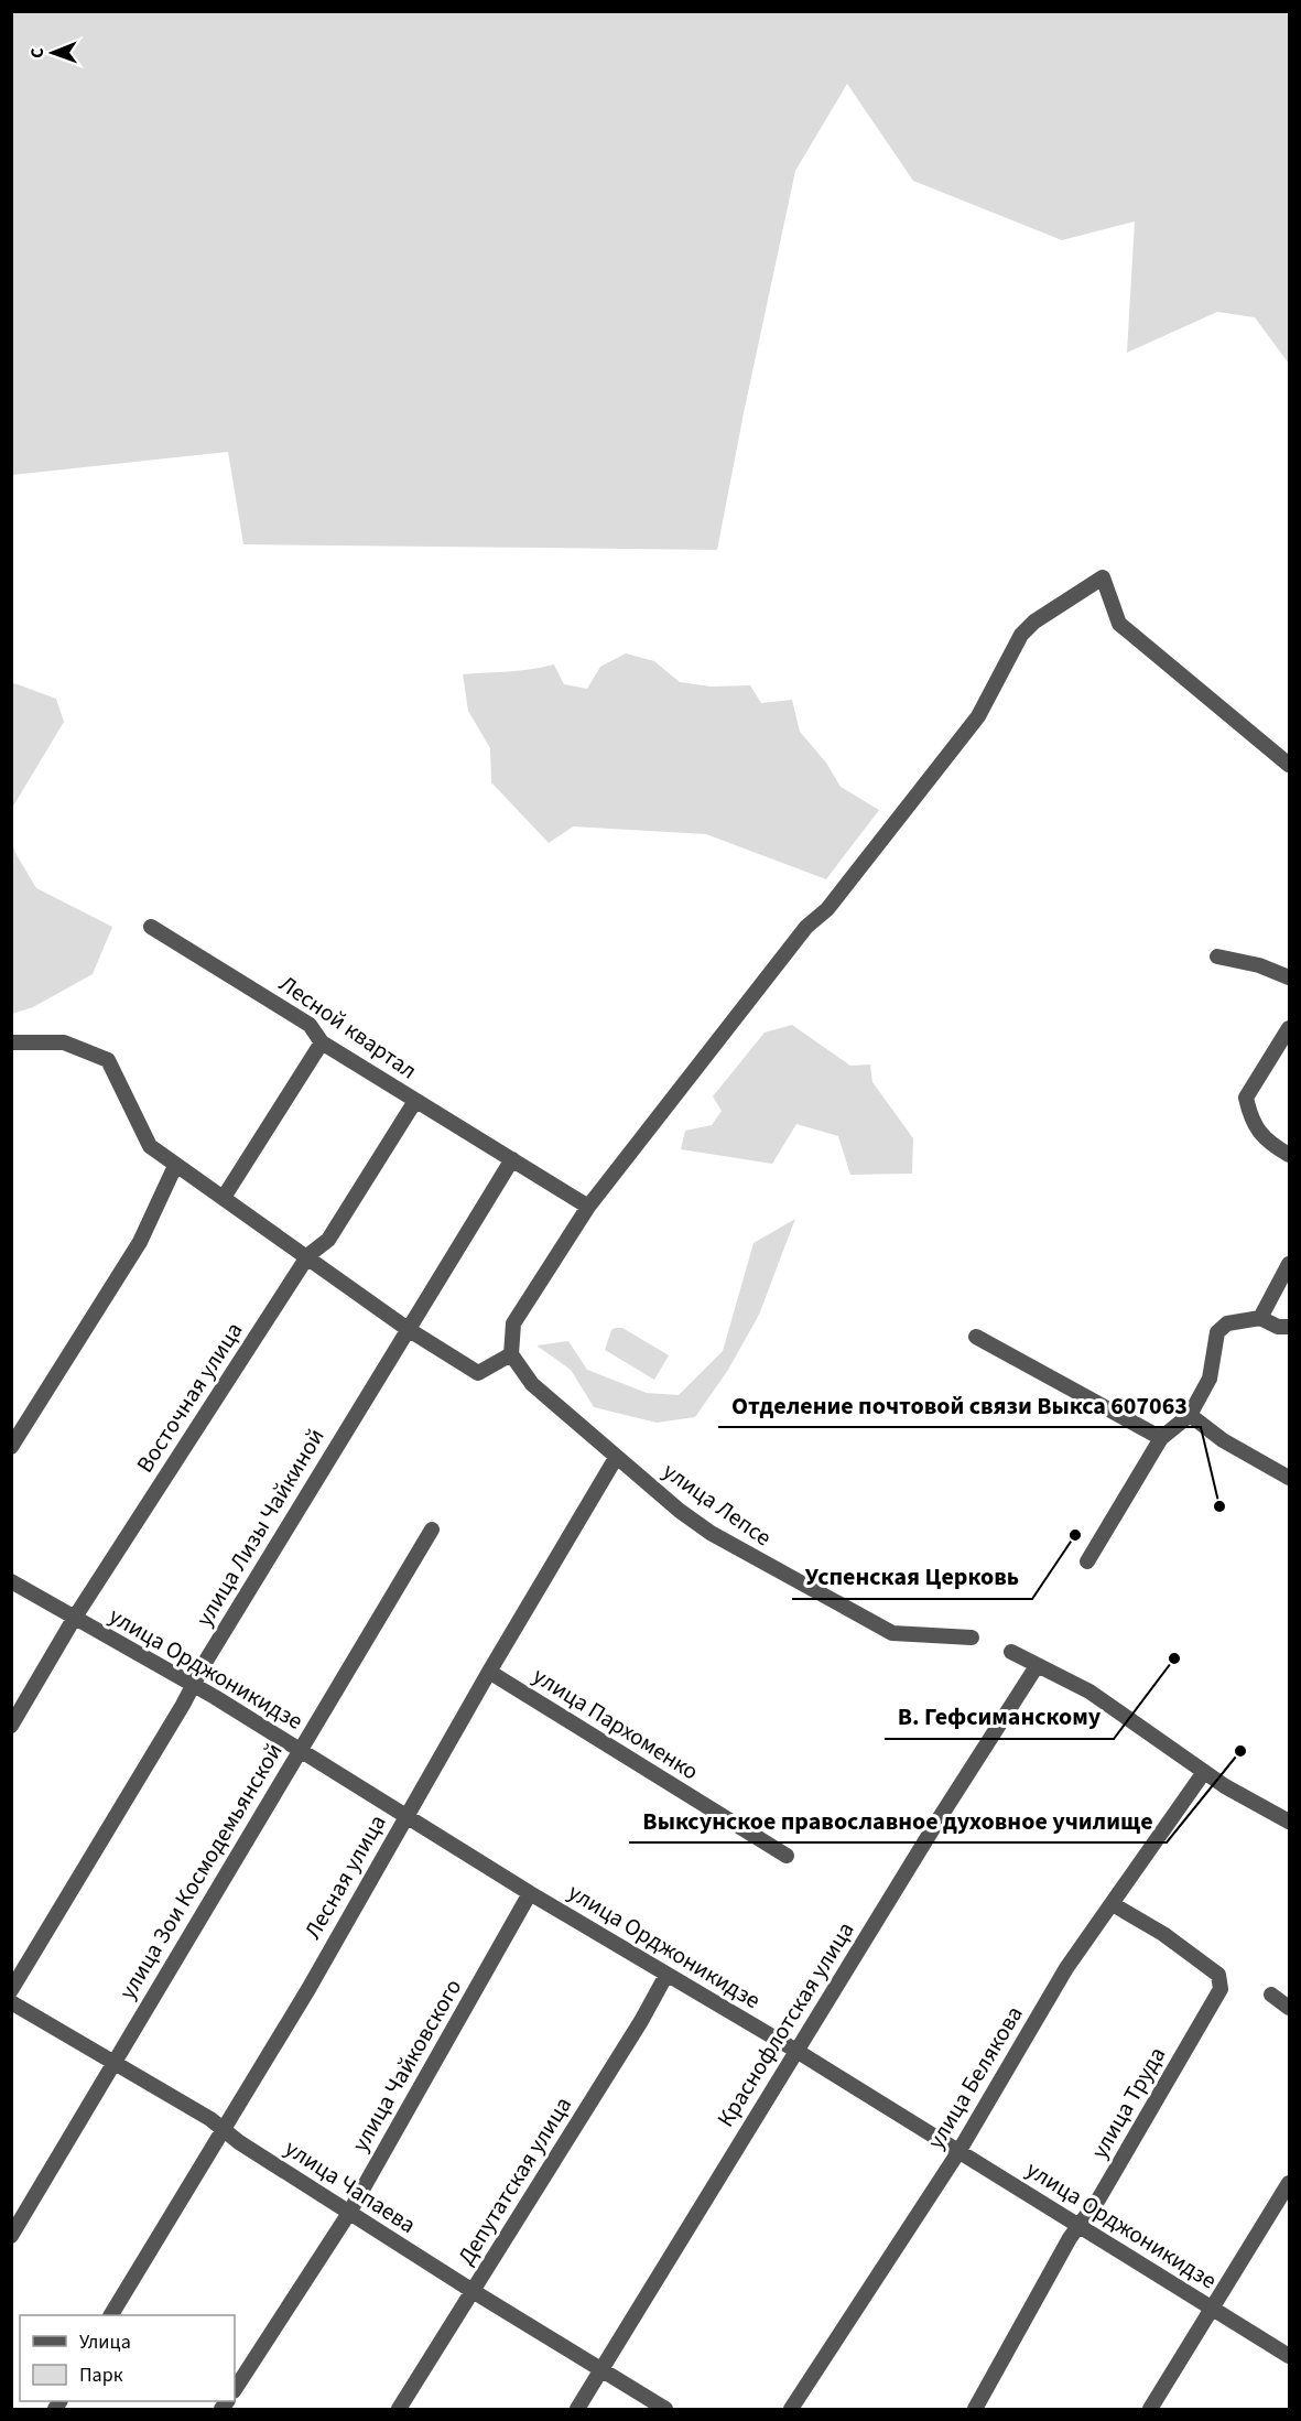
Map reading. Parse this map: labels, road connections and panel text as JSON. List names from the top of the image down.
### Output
{
  "streets": {
    "street": [
      "Лесной квартал",
      "Восточная улица",
      "улица Лепсе",
      "улица Лизы Чайкиной",
      "улица Орджоникидзе",
      "улица Пархоменко",
      "улица Зои Космодемьянской",
      "Лесная улица",
      "Краснофлотская улица",
      "улица Чайковского",
      "улица Белякова",
      "улица Труда",
      "Депутатская улица",
      "улица Чапаева"
    ]
  },
  "crossings": [
    ["Лесной квартал", "Восточная улица"],
    ["Лесной квартал", "улица Лизы Чайкиной"],
    ["Восточная улица", "улица Орджоникидзе"],
    ["улица Лепсе", "Лесная улица"],
    ["улица Лизы Чайкиной", "улица Орджоникидзе"],
    ["улица Орджоникидзе", "улица Зои Космодемьянской"],
    ["улица Орджоникидзе", "Лесная улица"],
    ["улица Орджоникидзе", "Краснофлотская улица"],
    ["улица Орджоникидзе", "улица Чайковского"],
    ["улица Орджоникидзе", "улица Белякова"],
    ["улица Орджоникидзе", "улица Труда"],
    ["улица Орджоникидзе", "Депутатская улица"],
    ["улица Пархоменко", "Лесная улица"],
    ["улица Зои Космодемьянской", "улица Чапаева"],
    ["Лесная улица", "улица Чапаева"],
    ["Краснофлотская улица", "улица Чапаева"],
    ["улица Чайковского", "улица Чапаева"],
    ["улица Белякова", "улица Труда"],
    ["Депутатская улица", "улица Чапаева"]
  ],
  "places": [
    "Отделение почтовой связи Выкса 607063",
    "Успенская Церковь",
    "В. Гефсиманскому",
    "Выксунское православное духовное училище"
  ],
  "legend": ["Улица", "Парк"],
  "north": "left"
}
